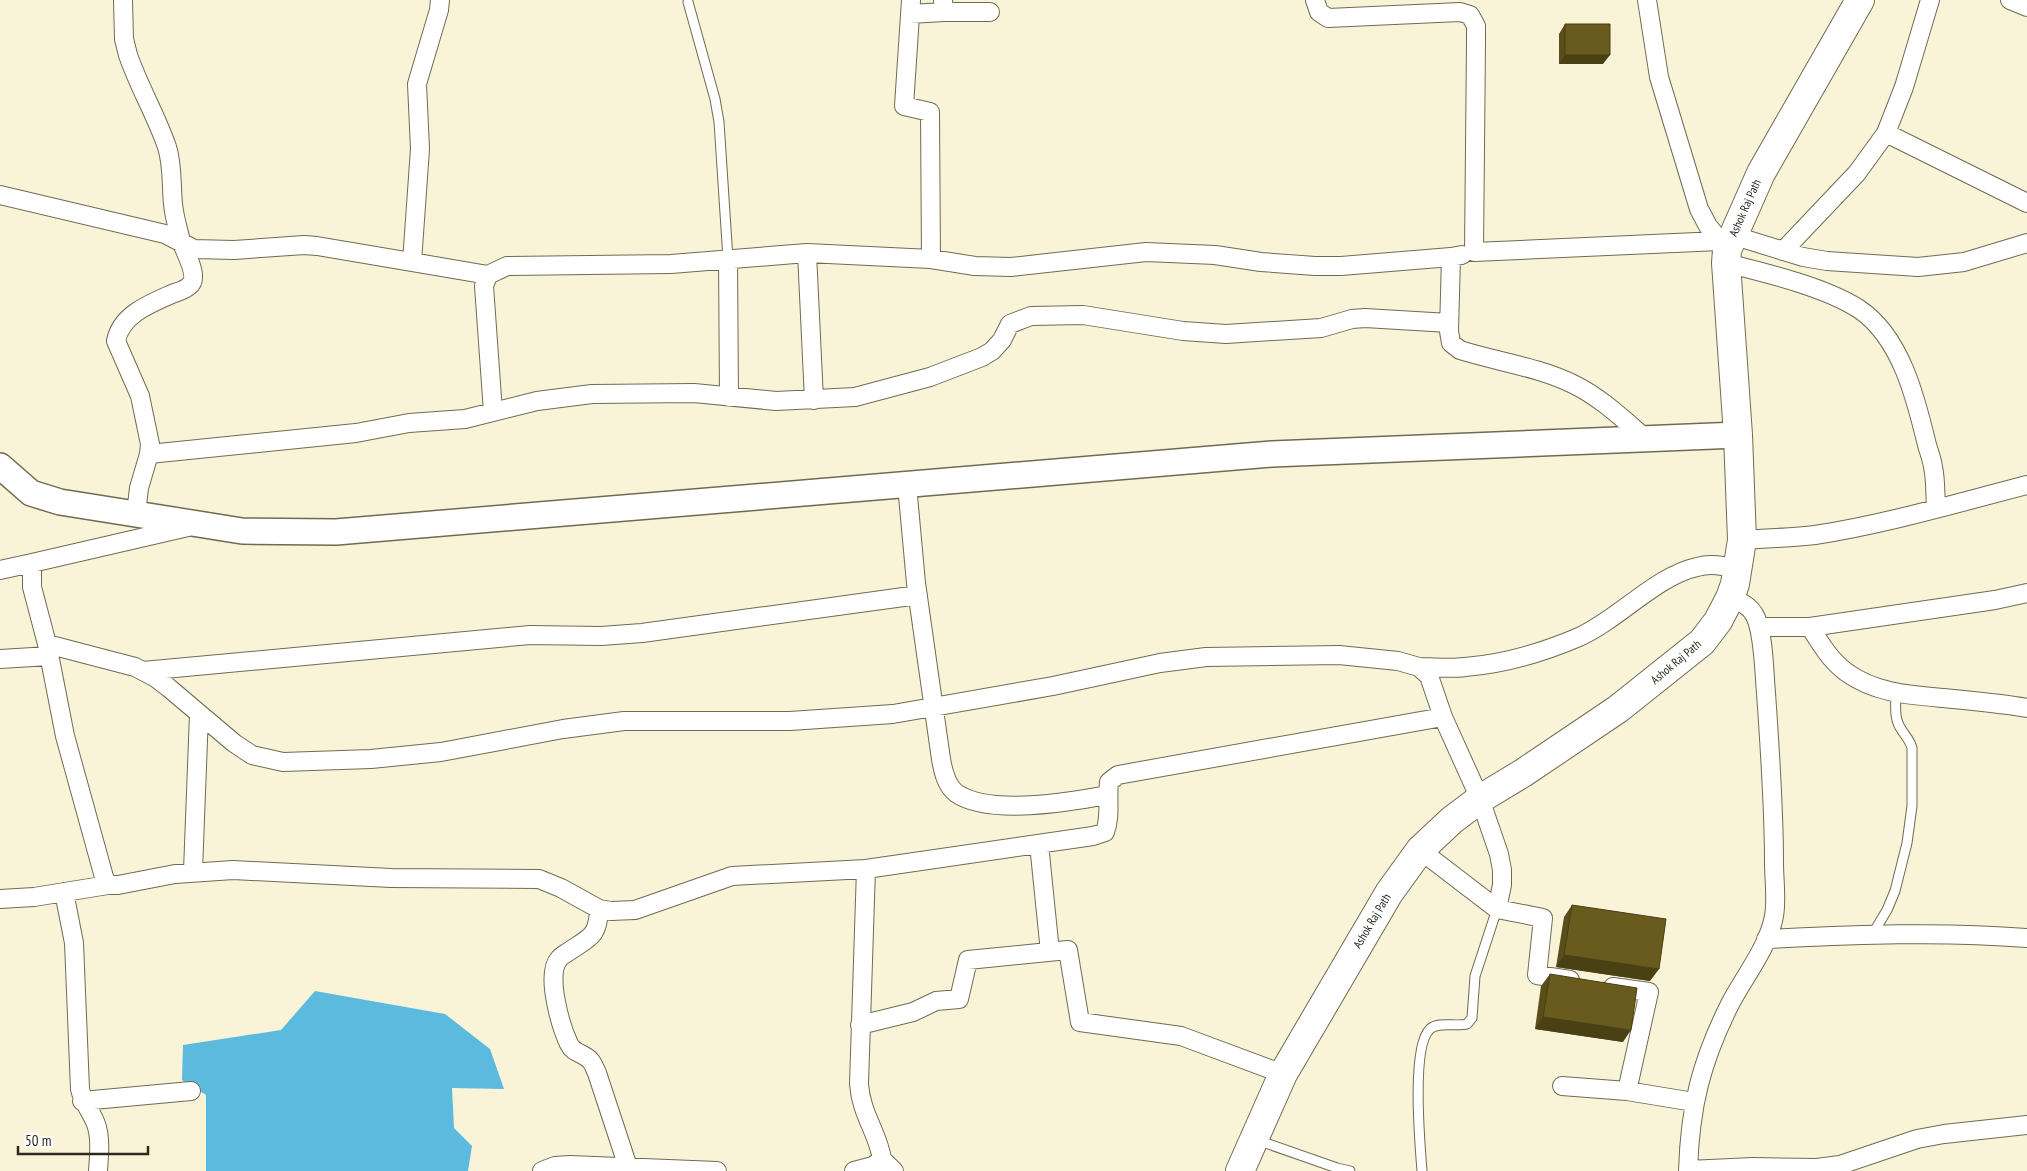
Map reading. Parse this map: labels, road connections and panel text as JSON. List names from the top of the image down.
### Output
{
  "streets": {
    "main road": ["Ashok Raj Path"]
  },
  "scale_bar": "50 m"
}
